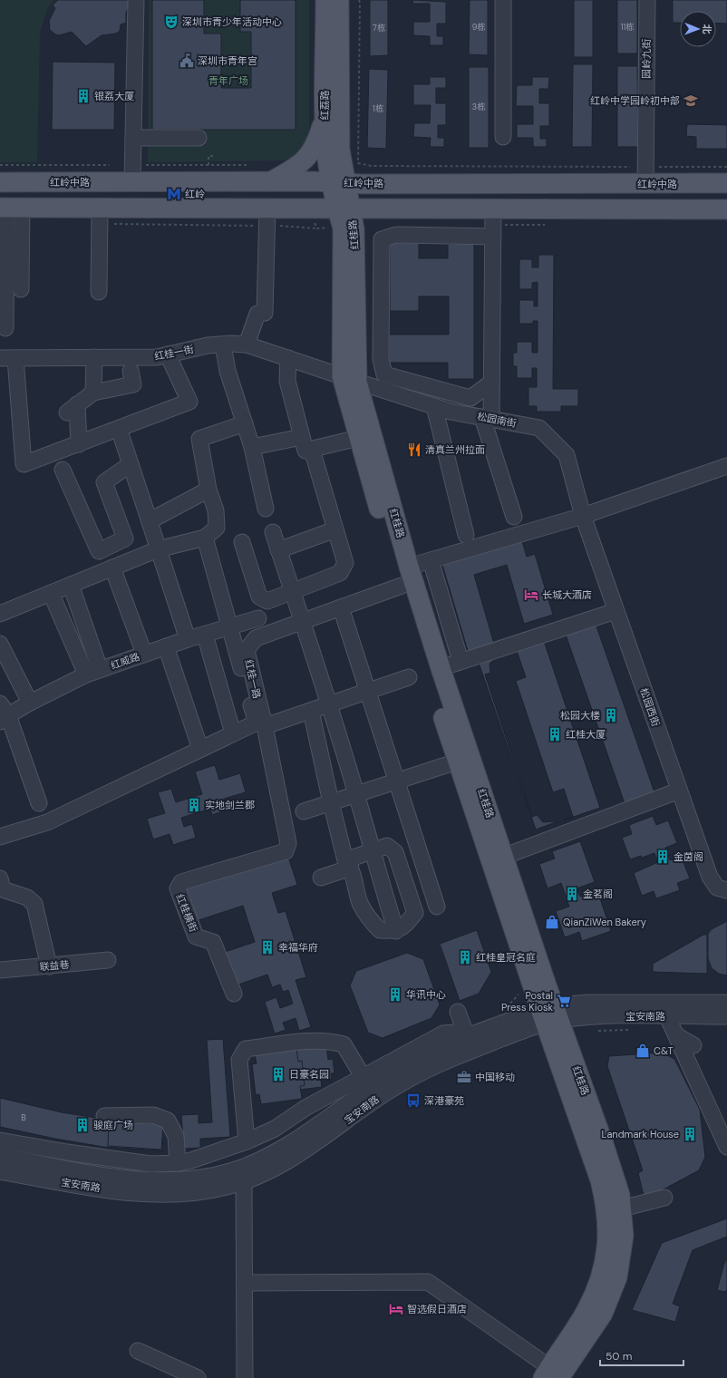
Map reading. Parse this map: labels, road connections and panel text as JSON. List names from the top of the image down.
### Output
{
  "streets": {
    "main road": ["红荔路", "红岭中路", "红桂路"],
    "street": [
      "园岭九街",
      "红桂一街",
      "松园南街",
      "红威路",
      "红桂一路",
      "松园西街",
      "红桂横街",
      "联益巷",
      "宝安南路"
    ]
  },
  "crossings": [
    ["园岭九街", "红岭中路"],
    ["红荔路", "红岭中路"],
    ["红荔路", "红桂路"],
    ["红桂路", "红桂一街"],
    ["红桂路", "松园南街"],
    ["红桂路", "红桂一路"],
    ["红桂路", "宝安南路"],
    ["红桂一街", "松园南街"],
    ["松园南街", "松园西街"],
    ["红桂一路", "红桂横街"]
  ],
  "parks": ["青年广场"],
  "places": {
    "theatre": ["深圳市青少年活动中心"],
    "public building": ["深圳市青年宫"],
    "building": [
      "银荔大厦",
      "松园大楼",
      "红桂大厦",
      "实地剑兰郡",
      "金茵阁",
      "金茗阁",
      "幸福华府",
      "红桂皇冠名庭",
      "华讯中心",
      "日豪名园",
      "骏庭广场",
      "Landmark House"
    ],
    "school or university": ["红岭中学园岭初中部"],
    "metro station": ["红岭"],
    "restaurant": ["清真兰州拉面"],
    "hotel": ["长城大酒店", "智选假日酒店"],
    "shop": ["QianZiWen Bakery", "C&T"],
    "supermarket": ["Postal Press Kiosk"],
    "office": ["中国移动"],
    "bus stop": ["深港豪苑"]
  },
  "house_numbers": [
    "9栋",
    "11栋",
    "7栋",
    "3栋",
    "1栋",
    "B"
  ],
  "scale_bar": "50 m",
  "north": "right"
}
